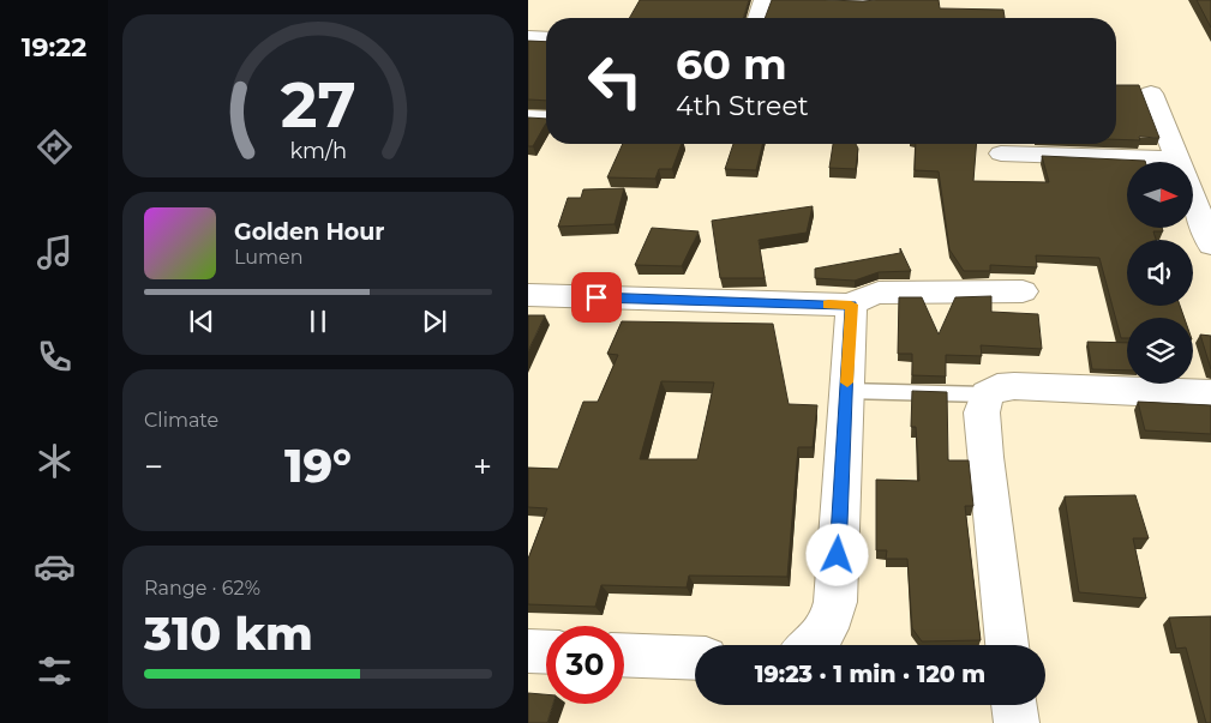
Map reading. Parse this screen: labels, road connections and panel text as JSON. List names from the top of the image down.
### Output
{
  "north": "right",
  "page": {
    "tabs": "19:22",
    "turn": ["60 m", "4th Street"],
    "song": ["Golden Hour", "Lumen"],
    "tile": [
      "Climate",
      ["Range · 62%", "310 km"]
    ],
    "heat": ["−", "19°", "+"],
    "limit": "30",
    "trip": "19:23 · 1 min · 120 m",
    "gauge": ["27", "km/h"]
  }
}
